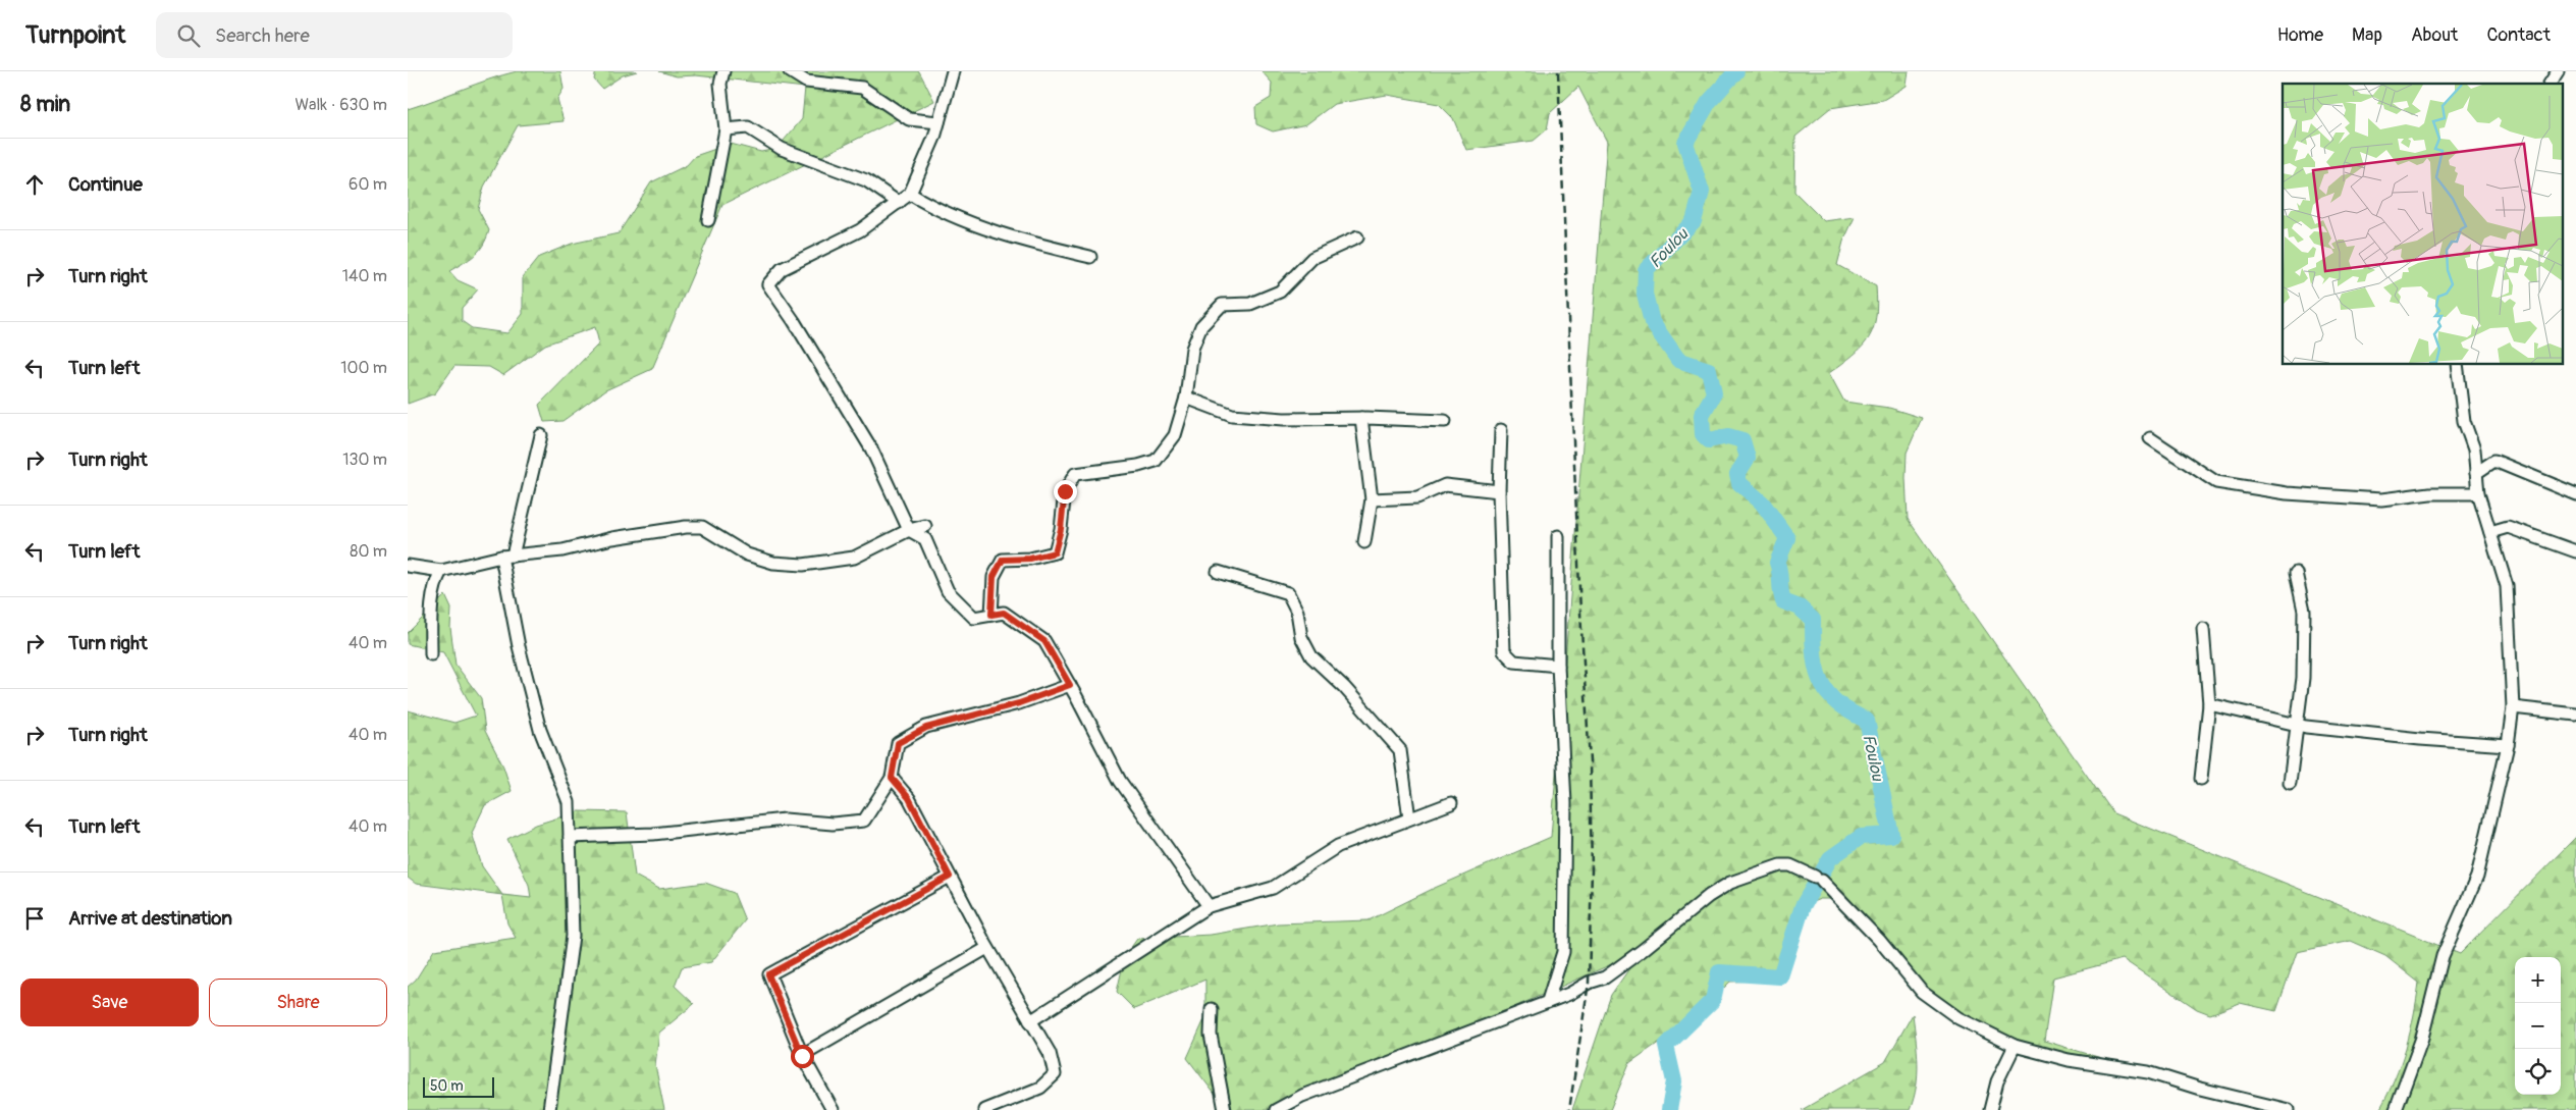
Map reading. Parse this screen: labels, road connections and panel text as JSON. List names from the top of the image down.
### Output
{
  "water": ["Foulou"],
  "scale_bar": "50 m",
  "page": {
    "header": "Turnpoint",
    "search": "Search here",
    "nav": [
      "Home",
      "Map",
      "About",
      "Contact"
    ],
    "heading": ["8 min", "Walk · 630 m"],
    "list": [
      ["Continue", "60 m"],
      ["Turn right", "140 m"],
      ["Turn left", "100 m"],
      ["Turn right", "130 m"],
      ["Turn left", "80 m"],
      ["Turn right", "40 m"],
      ["Turn right", "40 m"],
      ["Turn left", "40 m"],
      "Arrive at destination"
    ],
    "map_buttons": ["+", "−"],
    "buttons": ["Save", "Share"],
    "scale": "50 m"
  }
}
